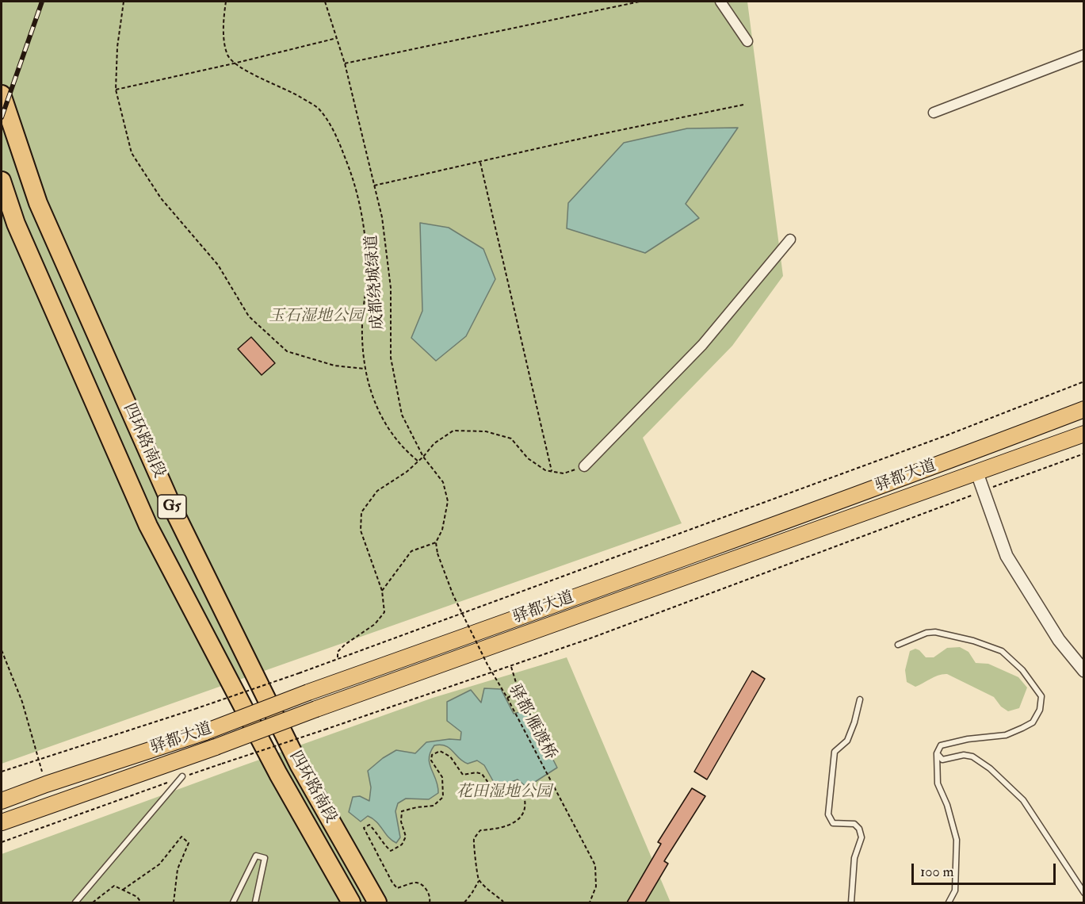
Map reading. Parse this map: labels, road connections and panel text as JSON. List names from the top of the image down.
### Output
{
  "streets": {
    "highway": ["四环路南段", "G5"],
    "main road": ["驿都大道"],
    "path": ["成都绕城绿道", "驿都·雁渡桥"]
  },
  "crossings": [
    ["成都绕城绿道", "驿都·雁渡桥"]
  ],
  "parks": ["玉石湿地公园", "花田湿地公园"],
  "scale_bar": "100 m"
}
